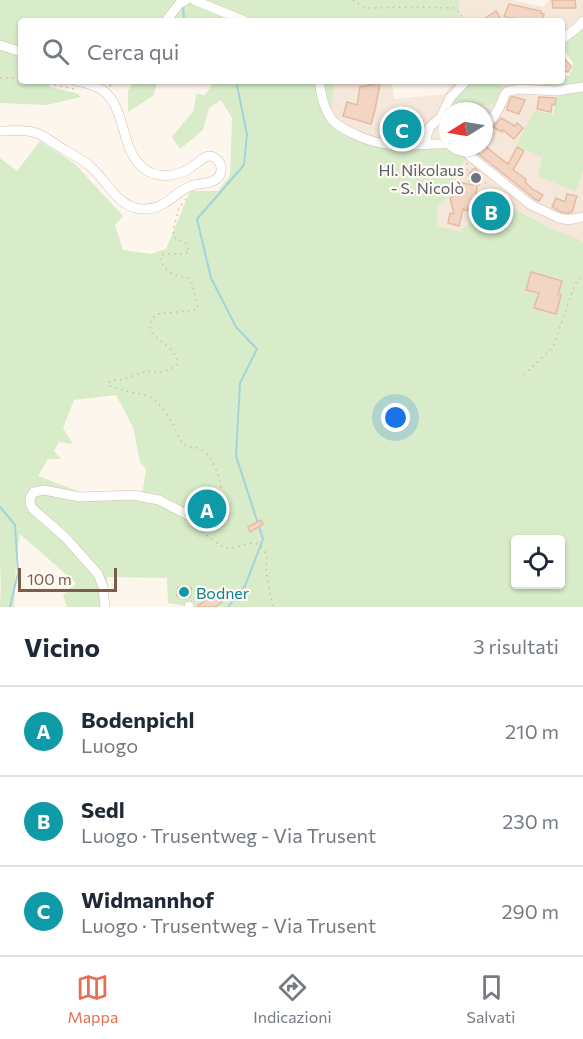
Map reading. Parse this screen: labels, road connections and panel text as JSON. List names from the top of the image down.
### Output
{
  "places": ["Hl. Nikolaus - S. Nicolò", "Bodner"],
  "scale_bar": "100 m",
  "north": "left",
  "page": {
    "search": "Cerca qui",
    "pins": ["C", "B", "A"],
    "scale": "100 m",
    "heading": ["Vicino", "3 risultati"],
    "list": [
      {
        "mark": "A",
        "name": "Bodenpichl",
        "note": "Luogo",
        "value": "210 m"
      },
      {
        "mark": "B",
        "name": "Sedl",
        "note": "Luogo · Trusentweg - Via Trusent",
        "value": "230 m"
      },
      {
        "mark": "C",
        "name": "Widmannhof",
        "note": "Luogo · Trusentweg - Via Trusent",
        "value": "290 m"
      }
    ],
    "nav": ["Mappa", "Indicazioni", "Salvati"]
  }
}
